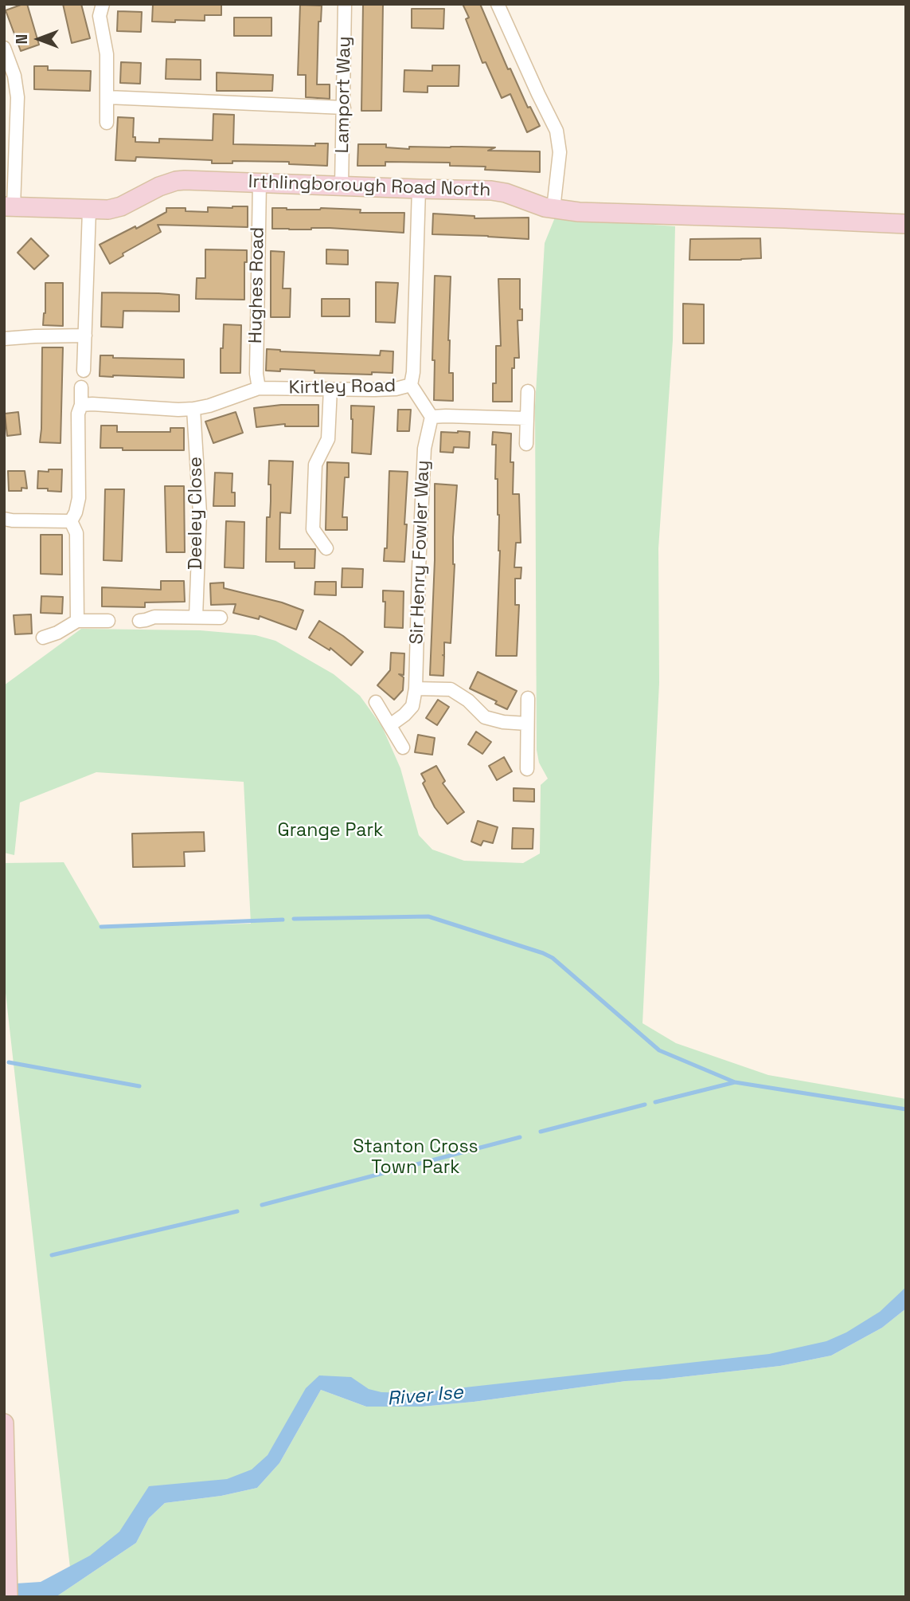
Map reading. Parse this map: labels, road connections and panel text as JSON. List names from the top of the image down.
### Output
{
  "streets": {
    "main road": ["Irthlingborough Road North"],
    "street": [
      "Lamport Way",
      "Hughes Road",
      "Kirtley Road",
      "Deeley Close",
      "Sir Henry Fowler Way"
    ]
  },
  "crossings": [
    ["Lamport Way", "Irthlingborough Road North"],
    ["Irthlingborough Road North", "Hughes Road"],
    ["Irthlingborough Road North", "Kirtley Road"],
    ["Hughes Road", "Kirtley Road"],
    ["Kirtley Road", "Deeley Close"]
  ],
  "water": ["River Ise"],
  "parks": ["Grange Park", "Stanton Cross Town Park"],
  "north": "left"
}
